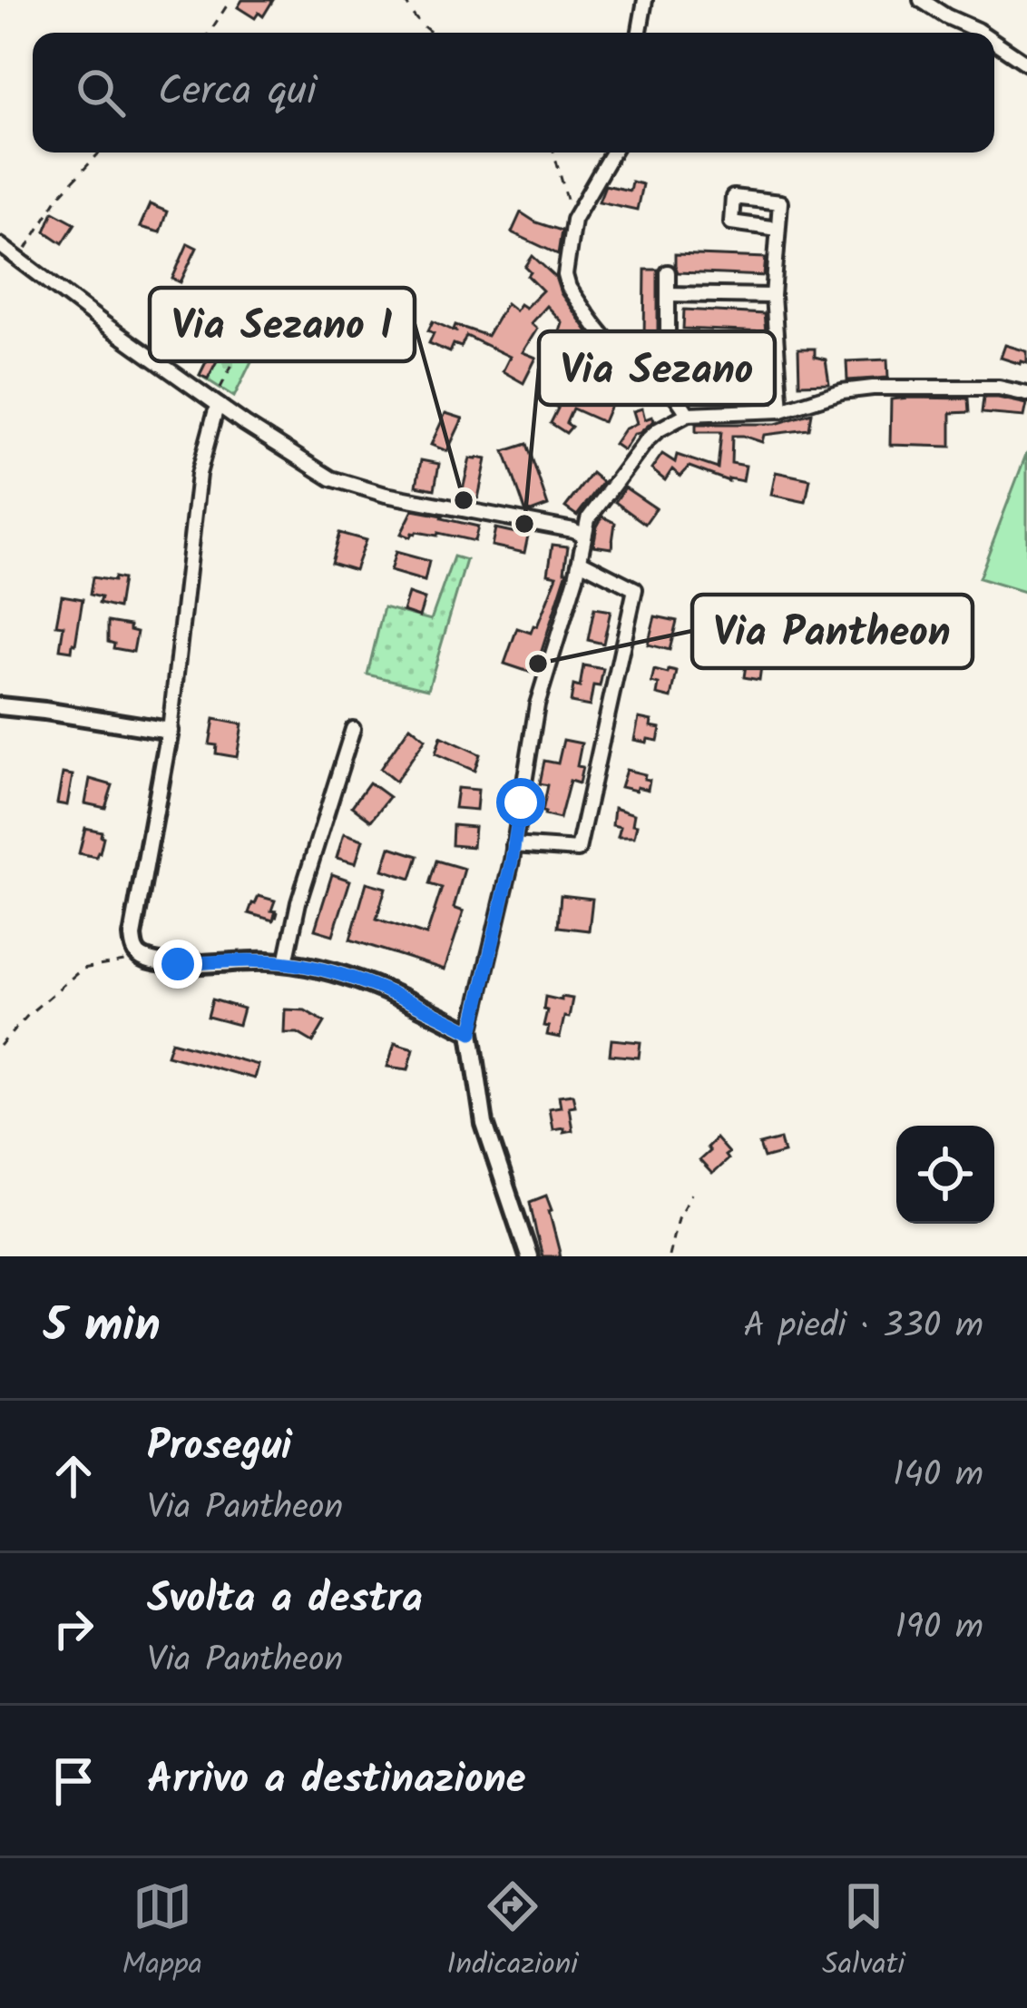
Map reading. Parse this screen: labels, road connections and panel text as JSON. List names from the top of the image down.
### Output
{
  "places": ["Via Sezano I", "Via Sezano", "Via Pantheon"],
  "page": {
    "search": "Cerca qui",
    "heading": ["5 min", "A piedi · 330 m"],
    "list": [
      ["Prosegui", "Via Pantheon", "140 m"],
      ["Svolta a destra", "Via Pantheon", "190 m"],
      "Arrivo a destinazione"
    ],
    "nav": ["Mappa", "Indicazioni", "Salvati"]
  }
}
